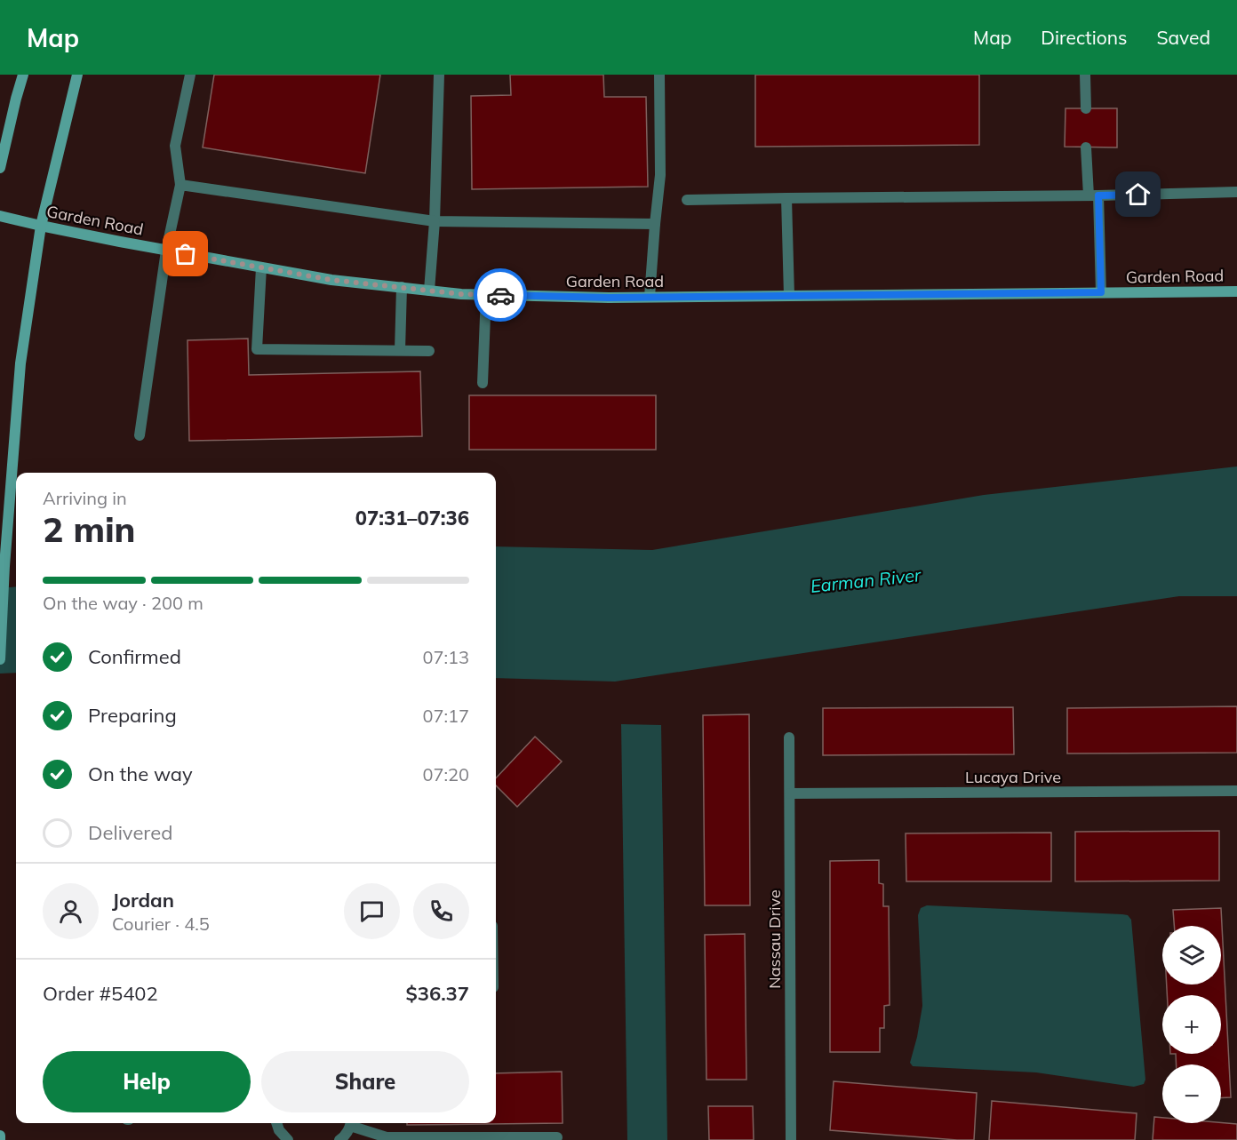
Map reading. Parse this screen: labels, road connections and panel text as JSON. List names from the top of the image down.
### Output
{
  "streets": {
    "street": ["Garden Road", "Lucaya Drive", "Nassau Drive"]
  },
  "crossings": [
    ["Lucaya Drive", "Nassau Drive"]
  ],
  "water": ["Earman River"],
  "page": {
    "header": "Map",
    "nav": ["Map", "Directions", "Saved"],
    "heading": ["2 min", "Arriving in", "07:31–07:36"],
    "panel": [
      "Jordan",
      "Courier · 4.5",
      "Order #5402",
      "$36.37"
    ],
    "bar": "On the way · 200 m",
    "list": [
      ["Confirmed", "07:13"],
      ["Preparing", "07:17"],
      ["On the way", "07:20"],
      "Delivered"
    ],
    "map_buttons": ["+", "−"],
    "buttons": ["Help", "Share"]
  }
}
